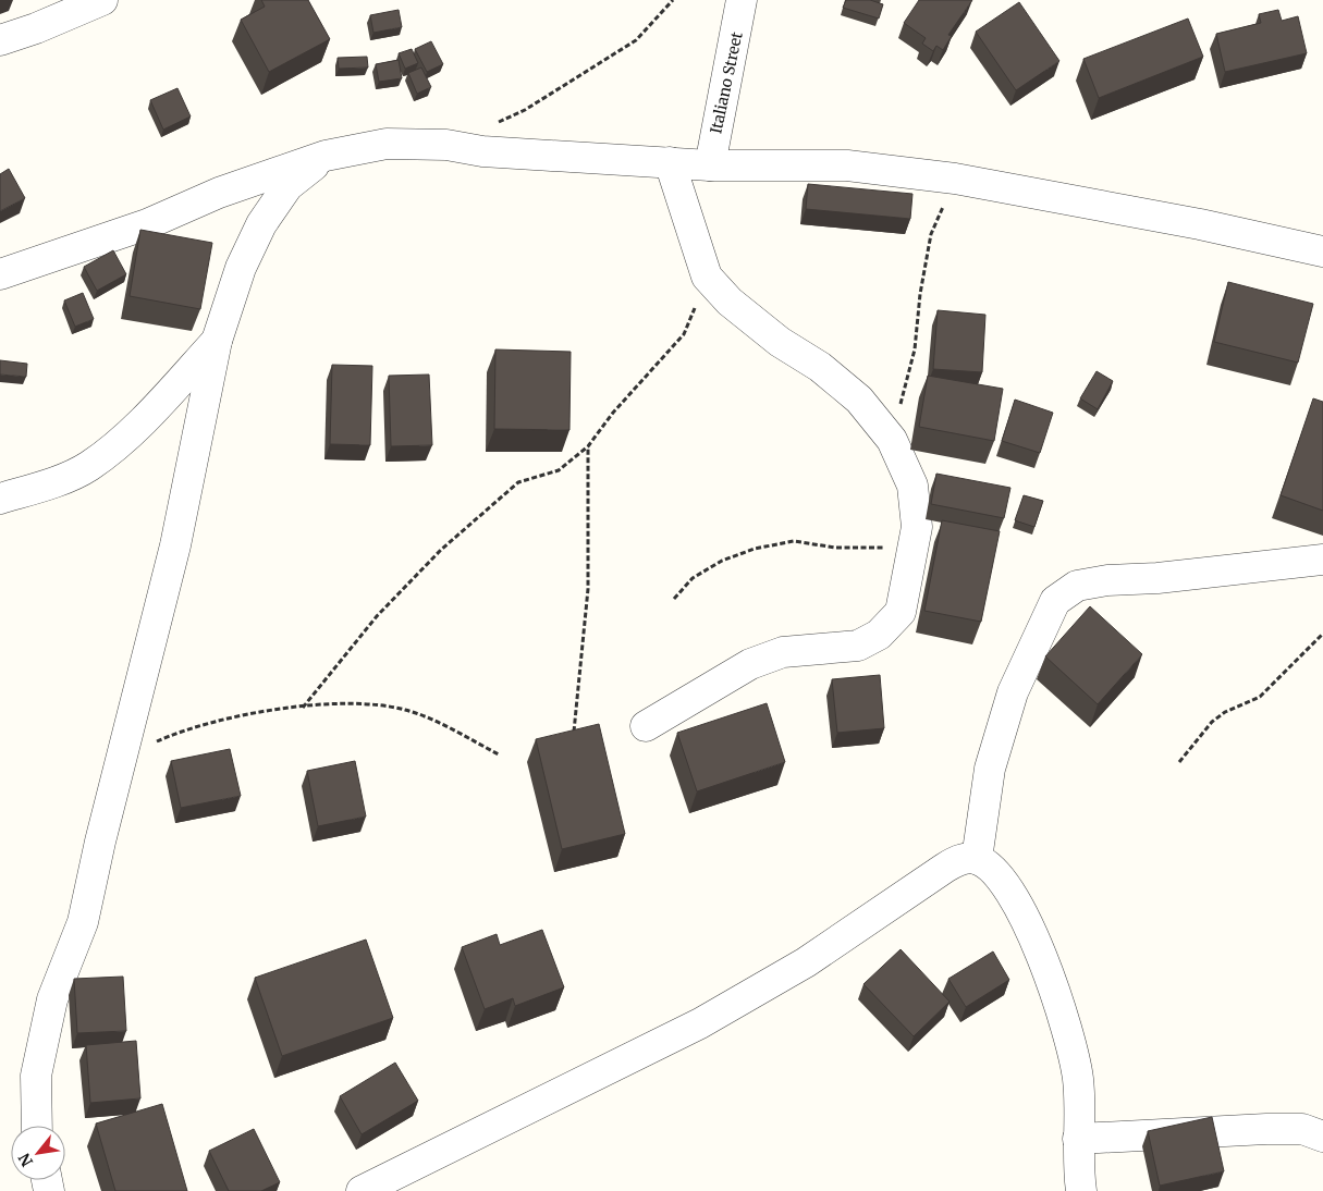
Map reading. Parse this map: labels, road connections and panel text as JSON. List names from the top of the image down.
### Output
{
  "streets": {
    "street": ["Italiano Street"]
  },
  "north": "bottom left"
}
